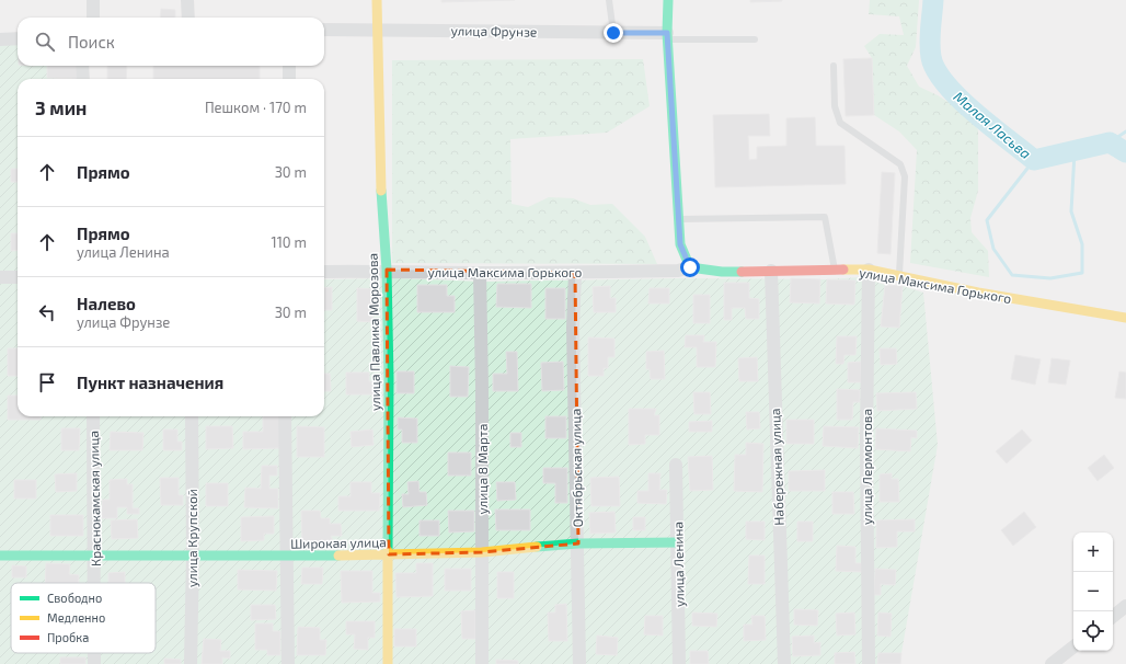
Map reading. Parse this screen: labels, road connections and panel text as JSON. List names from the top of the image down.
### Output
{
  "streets": {
    "street": [
      "улица Фрунзе",
      "улица Максима Горького",
      "улица Павлика Морозова",
      "Набережная улица",
      "улица Лермонтова",
      "Октябрьская улица",
      "улица 8 Марта",
      "Краснокамская улица",
      "улица Крупской",
      "Широкая улица",
      "улица Ленина"
    ]
  },
  "crossings": [
    ["улица Фрунзе", "улица Павлика Морозова"],
    ["улица Максима Горького", "улица Павлика Морозова"],
    ["улица Максима Горького", "Набережная улица"],
    ["улица Максима Горького", "улица Лермонтова"],
    ["улица Максима Горького", "Октябрьская улица"],
    ["улица Максима Горького", "улица 8 Марта"],
    ["улица Павлика Морозова", "Широкая улица"],
    ["Октябрьская улица", "Широкая улица"],
    ["улица 8 Марта", "Широкая улица"],
    ["Краснокамская улица", "Широкая улица"],
    ["улица Крупской", "Широкая улица"],
    ["Широкая улица", "улица Ленина"]
  ],
  "water": ["Малая Ласьва"],
  "legend": ["Свободно", "Медленно", "Пробка"],
  "page": {
    "search": "Поиск",
    "heading": ["3 мин", "Пешком · 170 m"],
    "list": [
      ["Прямо", "30 m"],
      ["Прямо", "улица Ленина", "110 m"],
      ["Налево", "улица Фрунзе", "30 m"],
      "Пункт назначения"
    ],
    "map_buttons": ["+", "−"]
  }
}
